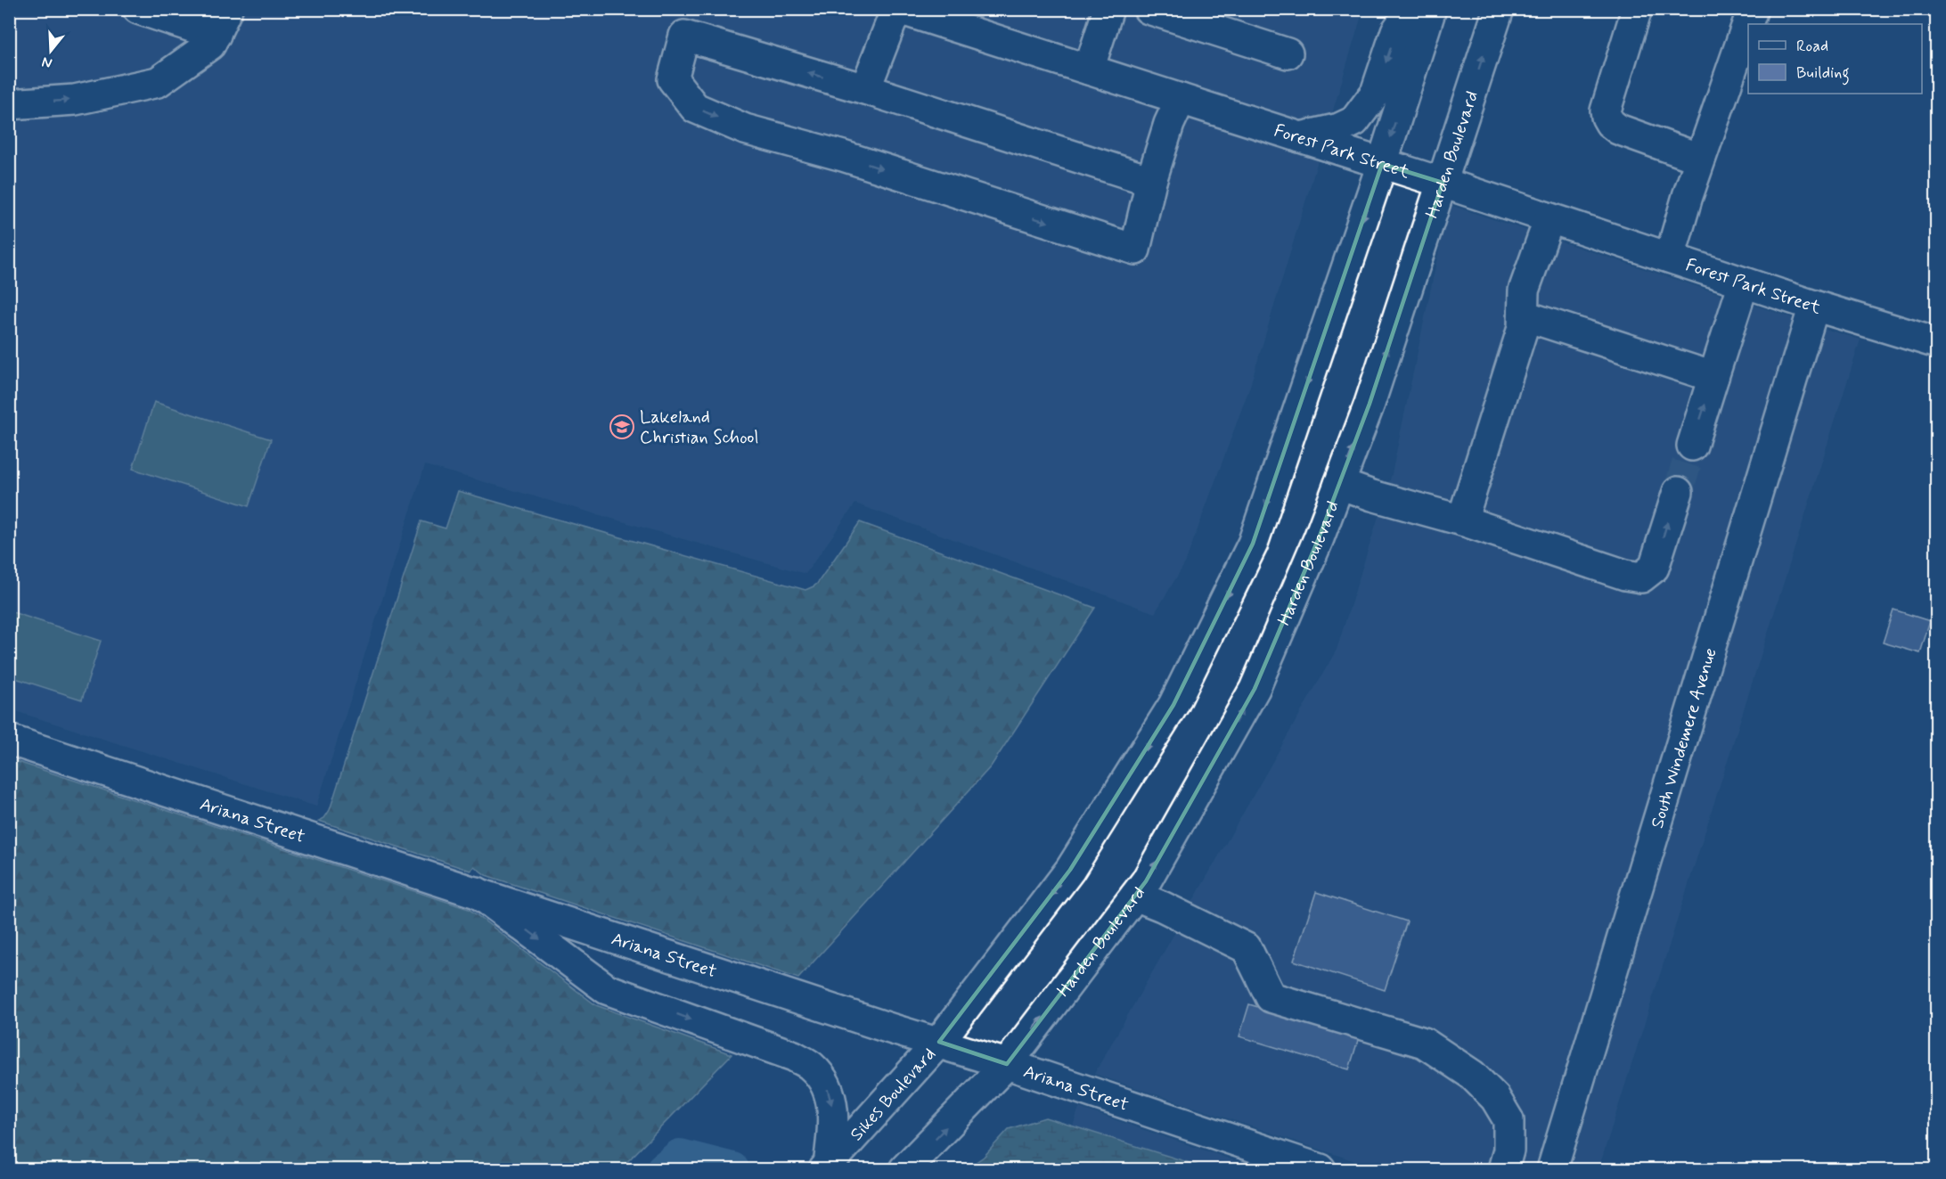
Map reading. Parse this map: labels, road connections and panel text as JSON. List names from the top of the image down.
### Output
{
  "streets": {
    "street": [
      "Forest Park Street",
      "Harden Boulevard",
      "South Windemere Avenue",
      "Ariana Street",
      "Sikes Boulevard"
    ]
  },
  "crossings": [
    ["Forest Park Street", "Harden Boulevard"],
    ["Forest Park Street", "South Windemere Avenue"],
    ["Harden Boulevard", "Ariana Street"],
    ["Ariana Street", "Sikes Boulevard"]
  ],
  "places": {
    "school or university": ["Lakeland Christian School"]
  },
  "legend": ["Road", "Building"],
  "north": "bottom"
}
